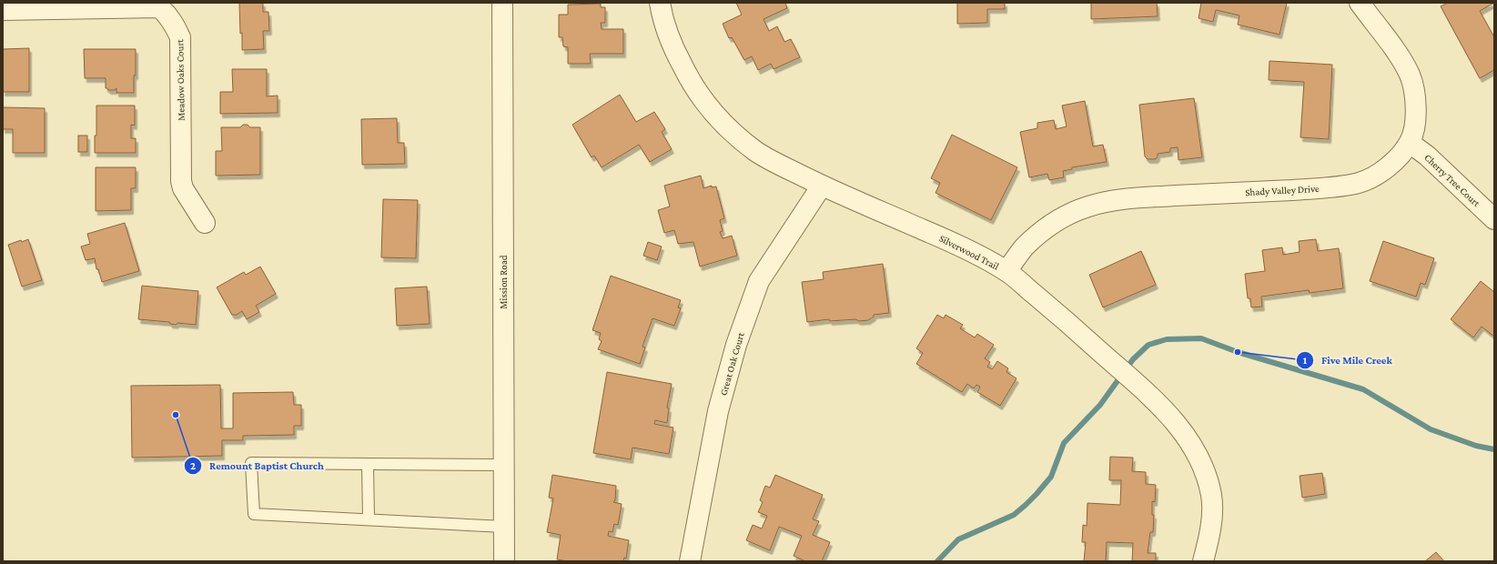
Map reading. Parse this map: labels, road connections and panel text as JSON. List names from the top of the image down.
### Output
{
  "streets": {
    "street": [
      "Meadow Oaks Court",
      "Cherry Tree Court",
      "Shady Valley Drive",
      "Silverwood Trail",
      "Mission Road",
      "Great Oak Court"
    ]
  },
  "crossings": [
    ["Cherry Tree Court", "Shady Valley Drive"],
    ["Shady Valley Drive", "Silverwood Trail"],
    ["Silverwood Trail", "Great Oak Court"]
  ],
  "places": ["Five Mile Creek", "Remount Baptist Church"]
}
